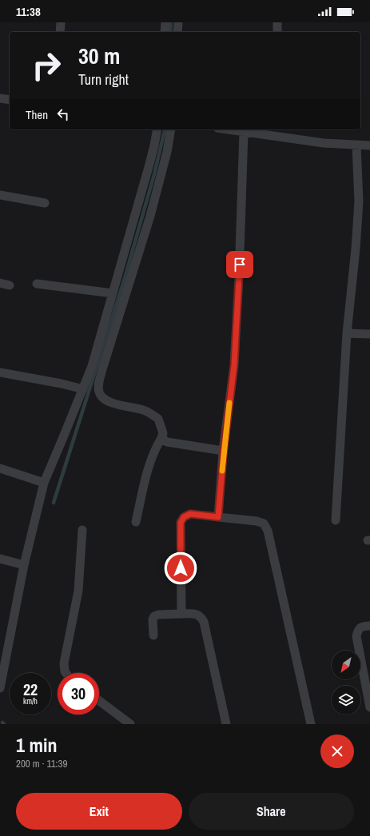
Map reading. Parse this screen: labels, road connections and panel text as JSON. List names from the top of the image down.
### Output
{
  "north": "bottom left",
  "page": {
    "status": "11:38",
    "turn": ["30 m", "Turn right"],
    "then": "Then",
    "speed": "22 km/h",
    "limit": "30",
    "heading": ["1 min", "200 m · 11:39"],
    "buttons": ["Exit", "Share"]
  }
}
